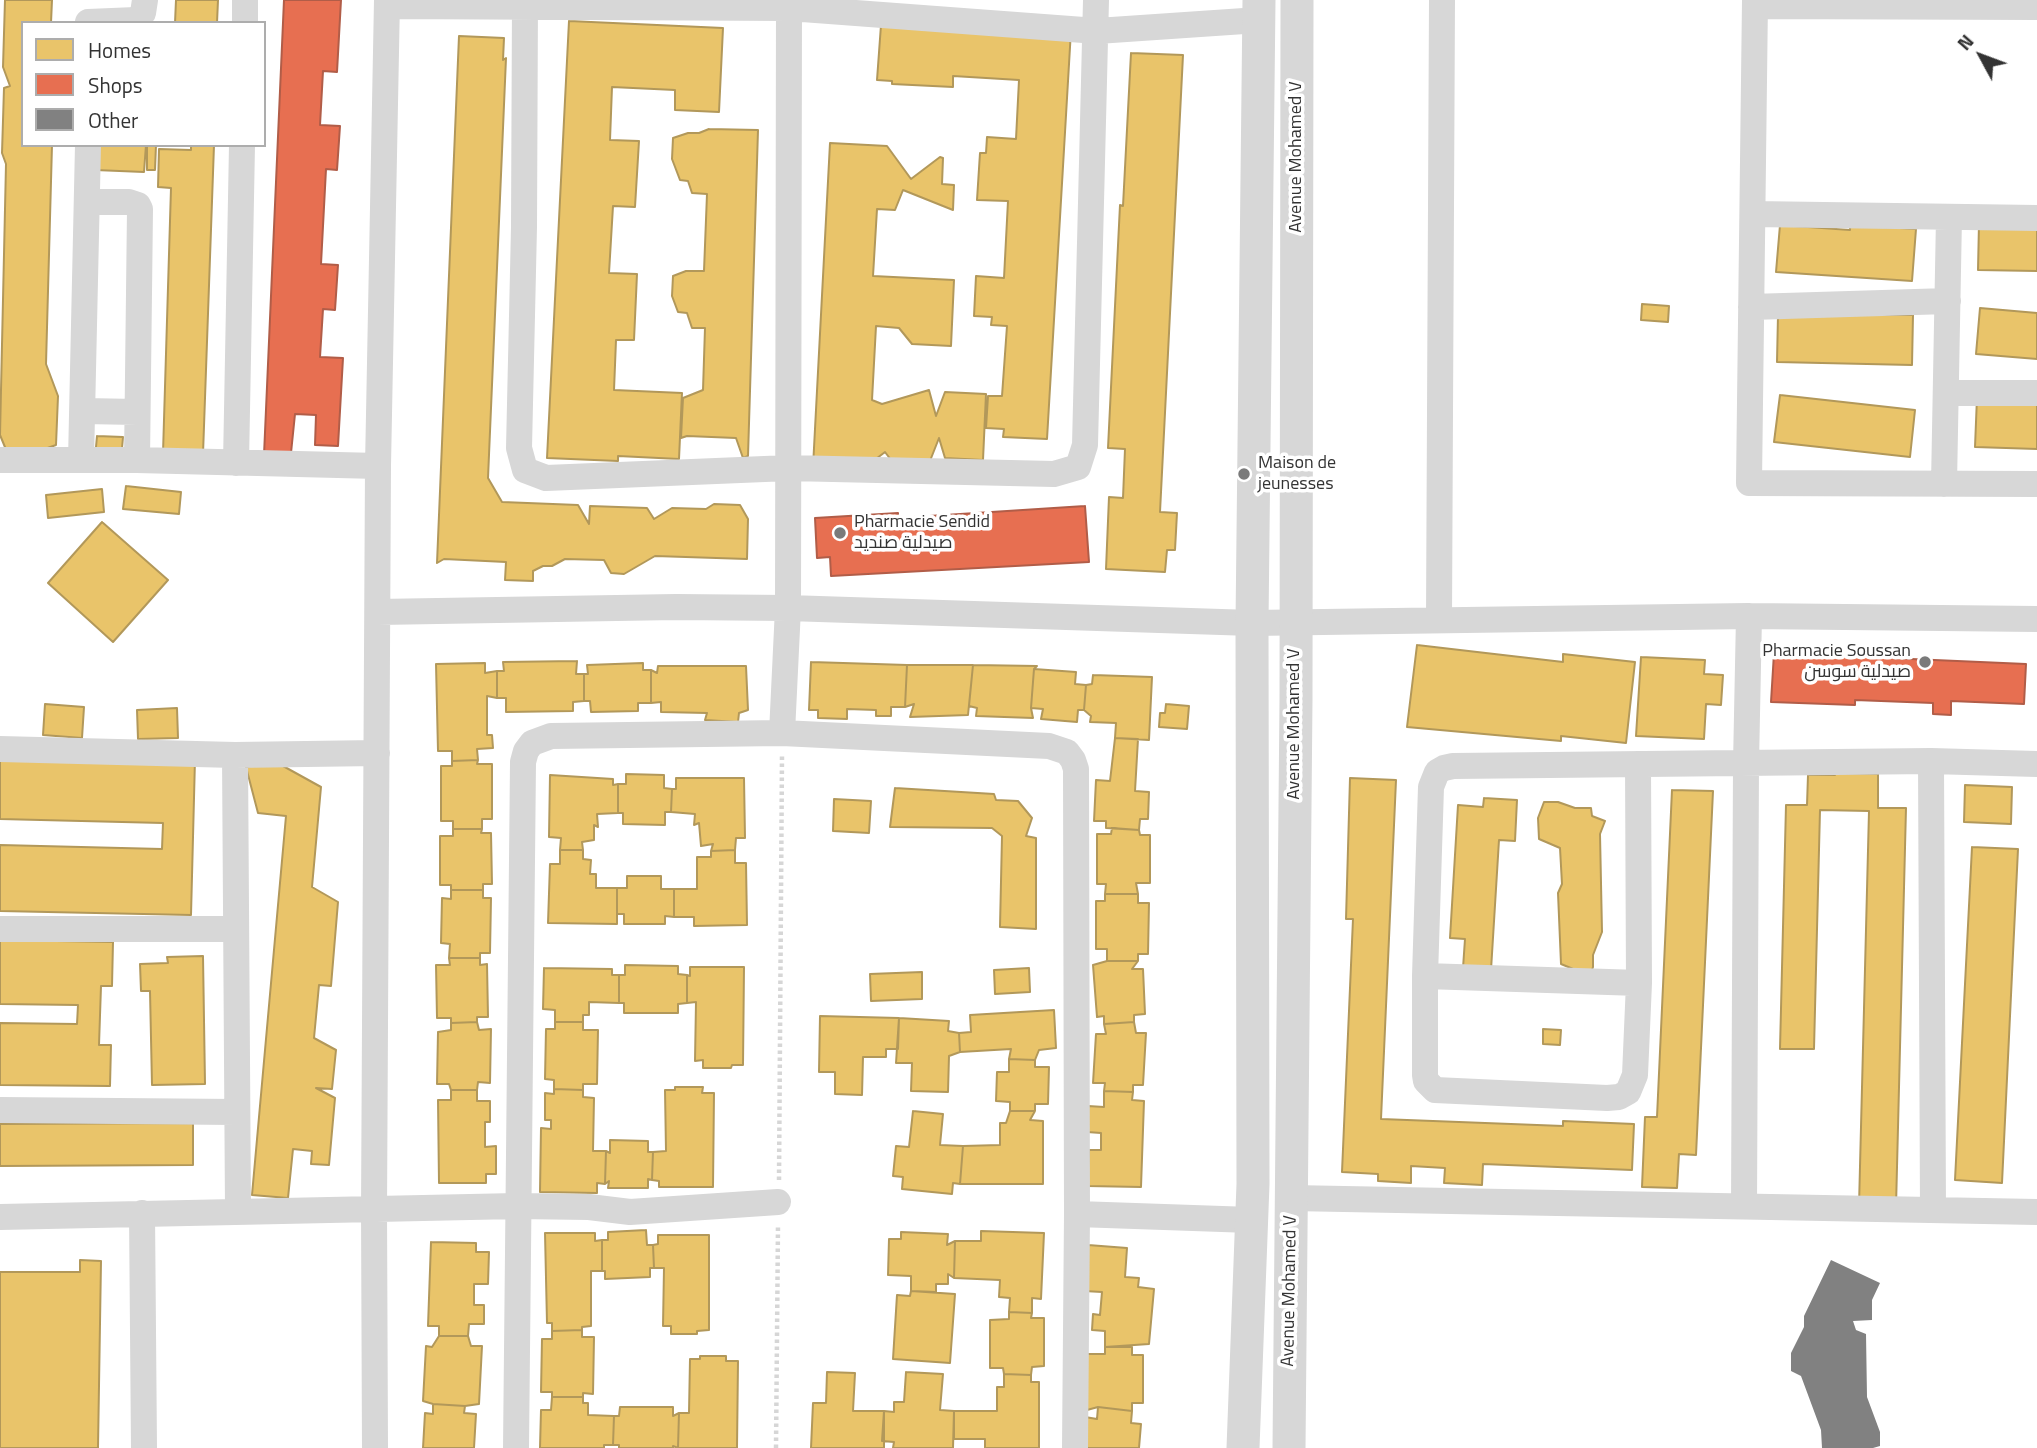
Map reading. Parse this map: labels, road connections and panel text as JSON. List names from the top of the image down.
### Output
{
  "streets": {
    "street": ["Avenue Mohamed V"]
  },
  "places": ["Maison de jeunesses", "Pharmacie Sendid صيدلية صنديد", "Pharmacie Soussan صيدلية سوسن"],
  "legend": ["Homes", "Shops", "Other"],
  "north": "top left"
}
